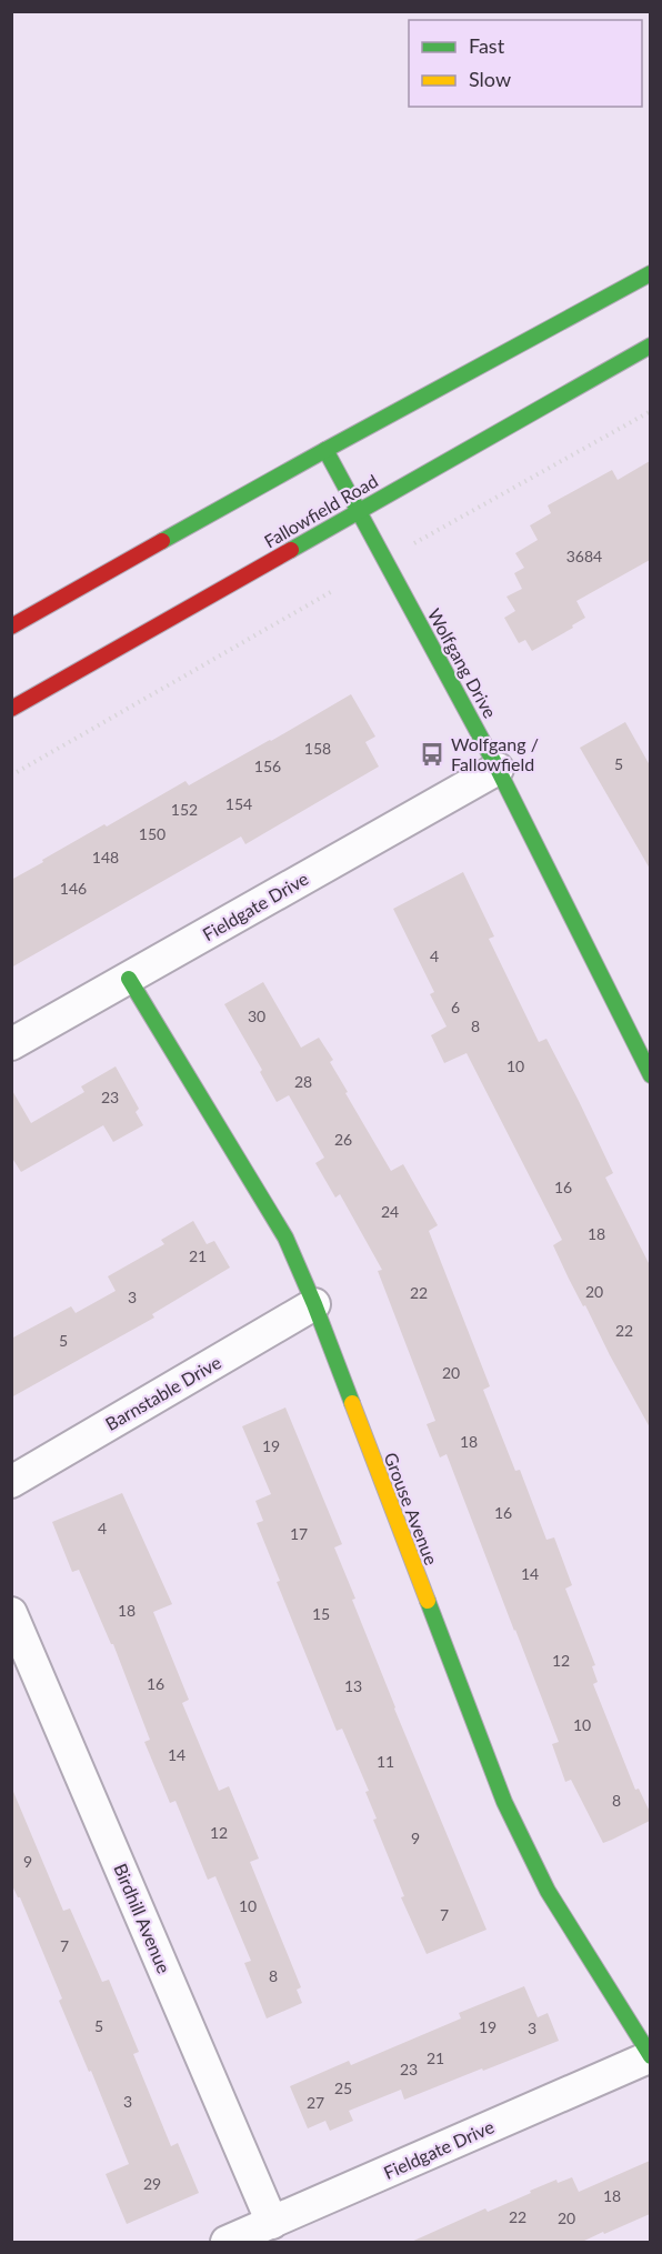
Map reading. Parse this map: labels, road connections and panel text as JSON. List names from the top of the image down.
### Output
{
  "streets": {
    "street": [
      "Fallowfield Road",
      "Wolfgang Drive",
      "Fieldgate Drive",
      "Barnstable Drive",
      "Grouse Avenue",
      "Birdhill Avenue"
    ]
  },
  "crossings": [
    ["Fallowfield Road", "Wolfgang Drive"],
    ["Wolfgang Drive", "Fieldgate Drive"],
    ["Fieldgate Drive", "Grouse Avenue"],
    ["Fieldgate Drive", "Birdhill Avenue"],
    ["Barnstable Drive", "Grouse Avenue"]
  ],
  "places": {
    "bus stop": ["Wolfgang / Fallowfield"]
  },
  "house_numbers": [
    "3684",
    "158",
    "5",
    "156",
    "154",
    "152",
    "150",
    "148",
    "146",
    "4",
    "6",
    "30",
    "8",
    "10",
    "28",
    "23",
    "26",
    "16",
    "24",
    "18",
    "21",
    "20",
    "22",
    "3",
    "22",
    "5",
    "20",
    "18",
    "19",
    "16",
    "4",
    "17",
    "14",
    "18",
    "15",
    "12",
    "16",
    "13",
    "10",
    "14",
    "11",
    "8",
    "12",
    "9",
    "9",
    "10",
    "7",
    "7",
    "8",
    "5",
    "19",
    "3",
    "21",
    "23",
    "25",
    "3",
    "27",
    "29",
    "18",
    "22",
    "20"
  ],
  "legend": ["Fast", "Slow"]
}
